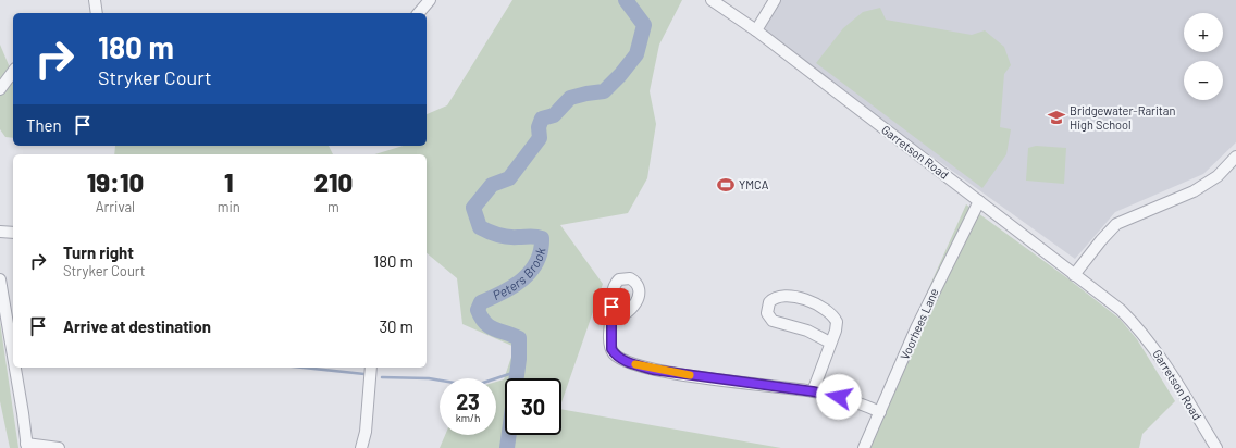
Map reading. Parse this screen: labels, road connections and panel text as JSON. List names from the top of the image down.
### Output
{
  "streets": {
    "street": ["Garretson Road", "Voorhees Lane"]
  },
  "crossings": [
    ["Garretson Road", "Voorhees Lane"]
  ],
  "water": ["Peters Brook"],
  "places": {
    "school or university": ["Bridgewater-Raritan High School"],
    "sports": ["YMCA"]
  },
  "page": {
    "map_buttons": ["+", "−"],
    "turn": ["180 m", "Stryker Court"],
    "then": "Then",
    "eta": [
      "19:10",
      "Arrival",
      "1",
      "min",
      "210",
      "m"
    ],
    "list": [
      {
        "name": "Turn right",
        "note": "Stryker Court",
        "value": "180 m"
      },
      {
        "name": "Arrive at destination",
        "value": "30 m"
      }
    ],
    "speed": "23 km/h",
    "limit": "30"
  }
}
